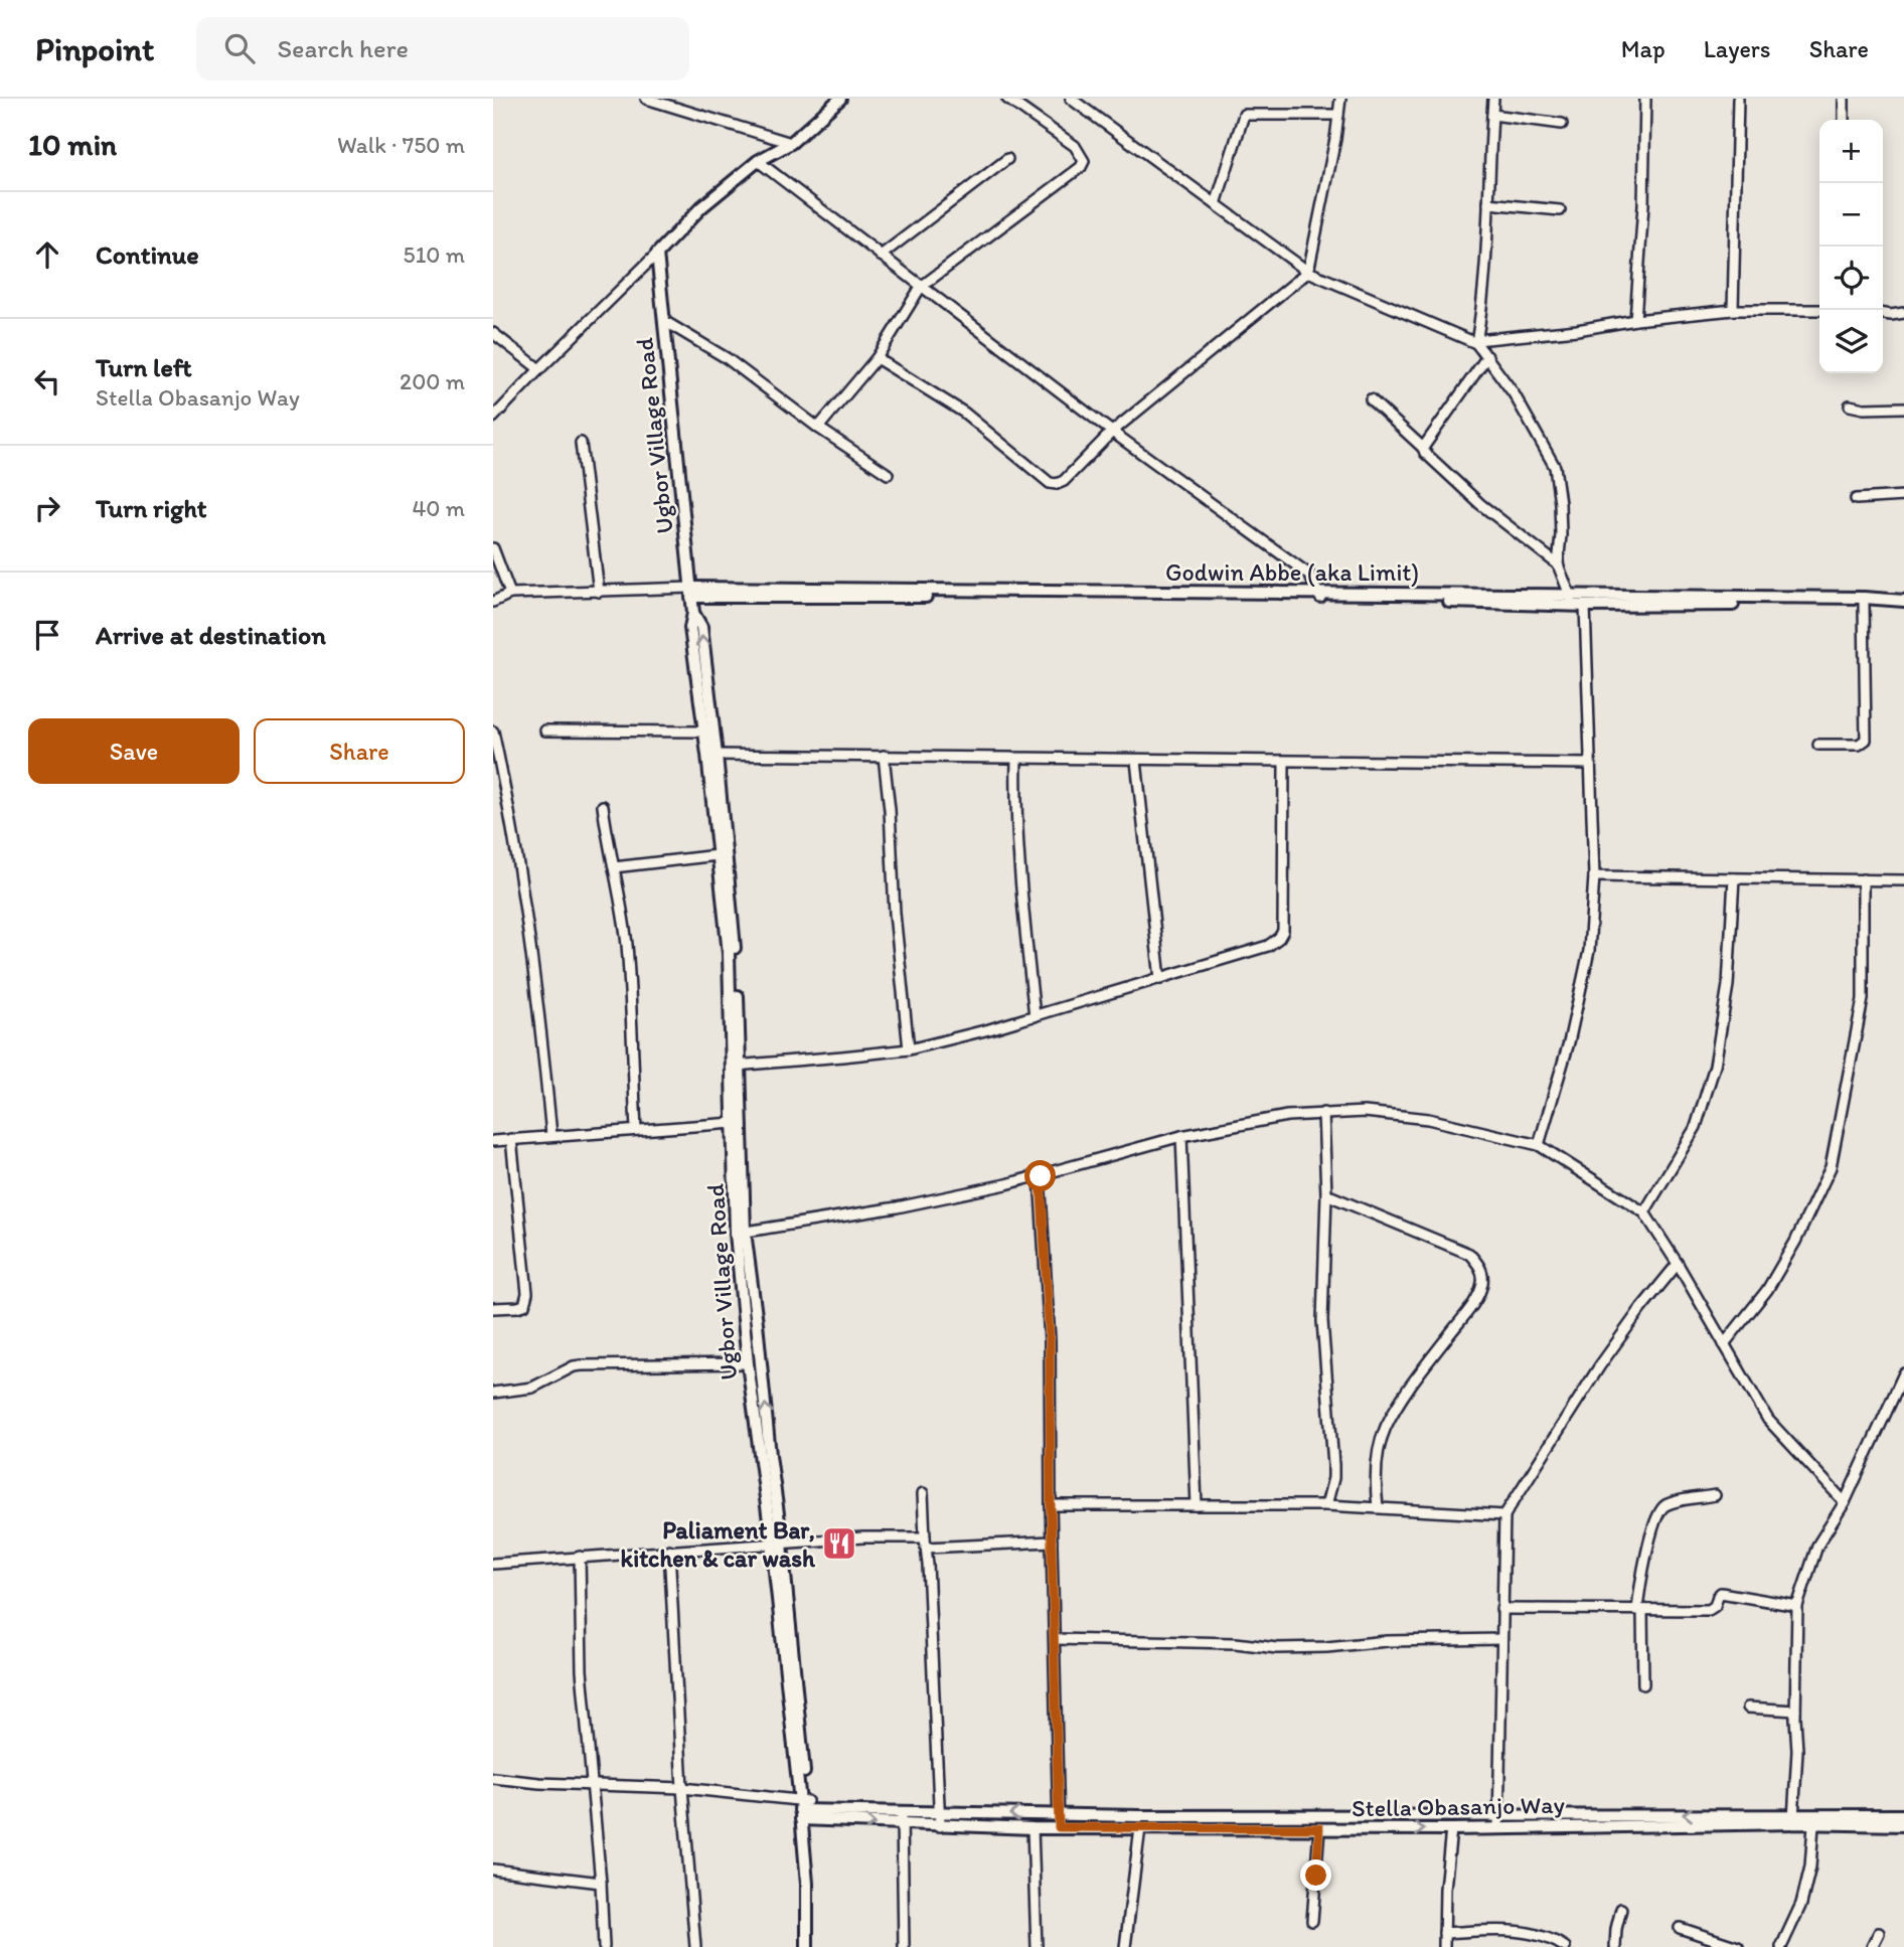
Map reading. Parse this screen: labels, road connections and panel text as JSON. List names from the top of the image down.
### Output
{
  "streets": {
    "street": ["Ugbor Village Road", "Godwin Abbe (aka Limit)", "Stella Obasanjo Way"]
  },
  "crossings": [
    ["Ugbor Village Road", "Godwin Abbe (aka Limit)"],
    ["Ugbor Village Road", "Stella Obasanjo Way"]
  ],
  "places": {
    "restaurant": ["Paliament Bar, kitchen & car wash"]
  },
  "page": {
    "header": "Pinpoint",
    "search": "Search here",
    "nav": ["Map", "Layers", "Share"],
    "heading": ["10 min", "Walk · 750 m"],
    "map_buttons": ["+", "−"],
    "list": [
      ["Continue", "510 m"],
      ["Turn left", "Stella Obasanjo Way", "200 m"],
      ["Turn right", "40 m"],
      "Arrive at destination"
    ],
    "buttons": ["Save", "Share"]
  }
}
